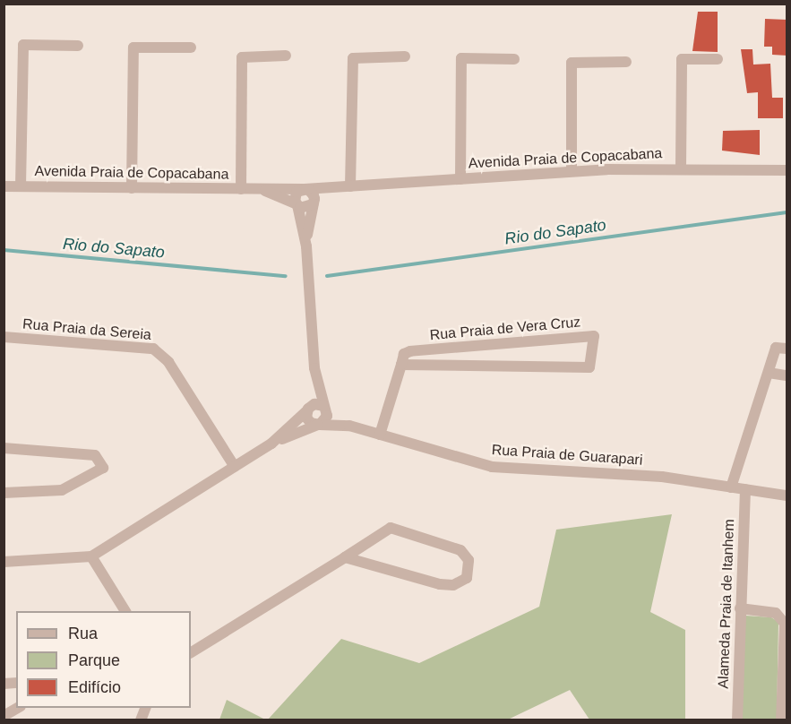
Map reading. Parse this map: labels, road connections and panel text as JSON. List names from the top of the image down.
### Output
{
  "streets": {
    "street": [
      "Avenida Praia de Copacabana",
      "Rua Praia de Vera Cruz",
      "Rua Praia da Sereia",
      "Rua Praia de Guarapari",
      "Alameda Praia de Itanhem"
    ]
  },
  "crossings": [
    ["Rua Praia da Sereia", "Rua Praia de Guarapari"],
    ["Rua Praia de Guarapari", "Alameda Praia de Itanhem"]
  ],
  "water": ["Rio do Sapato"],
  "legend": ["Rua", "Parque", "Edifício"]
}
